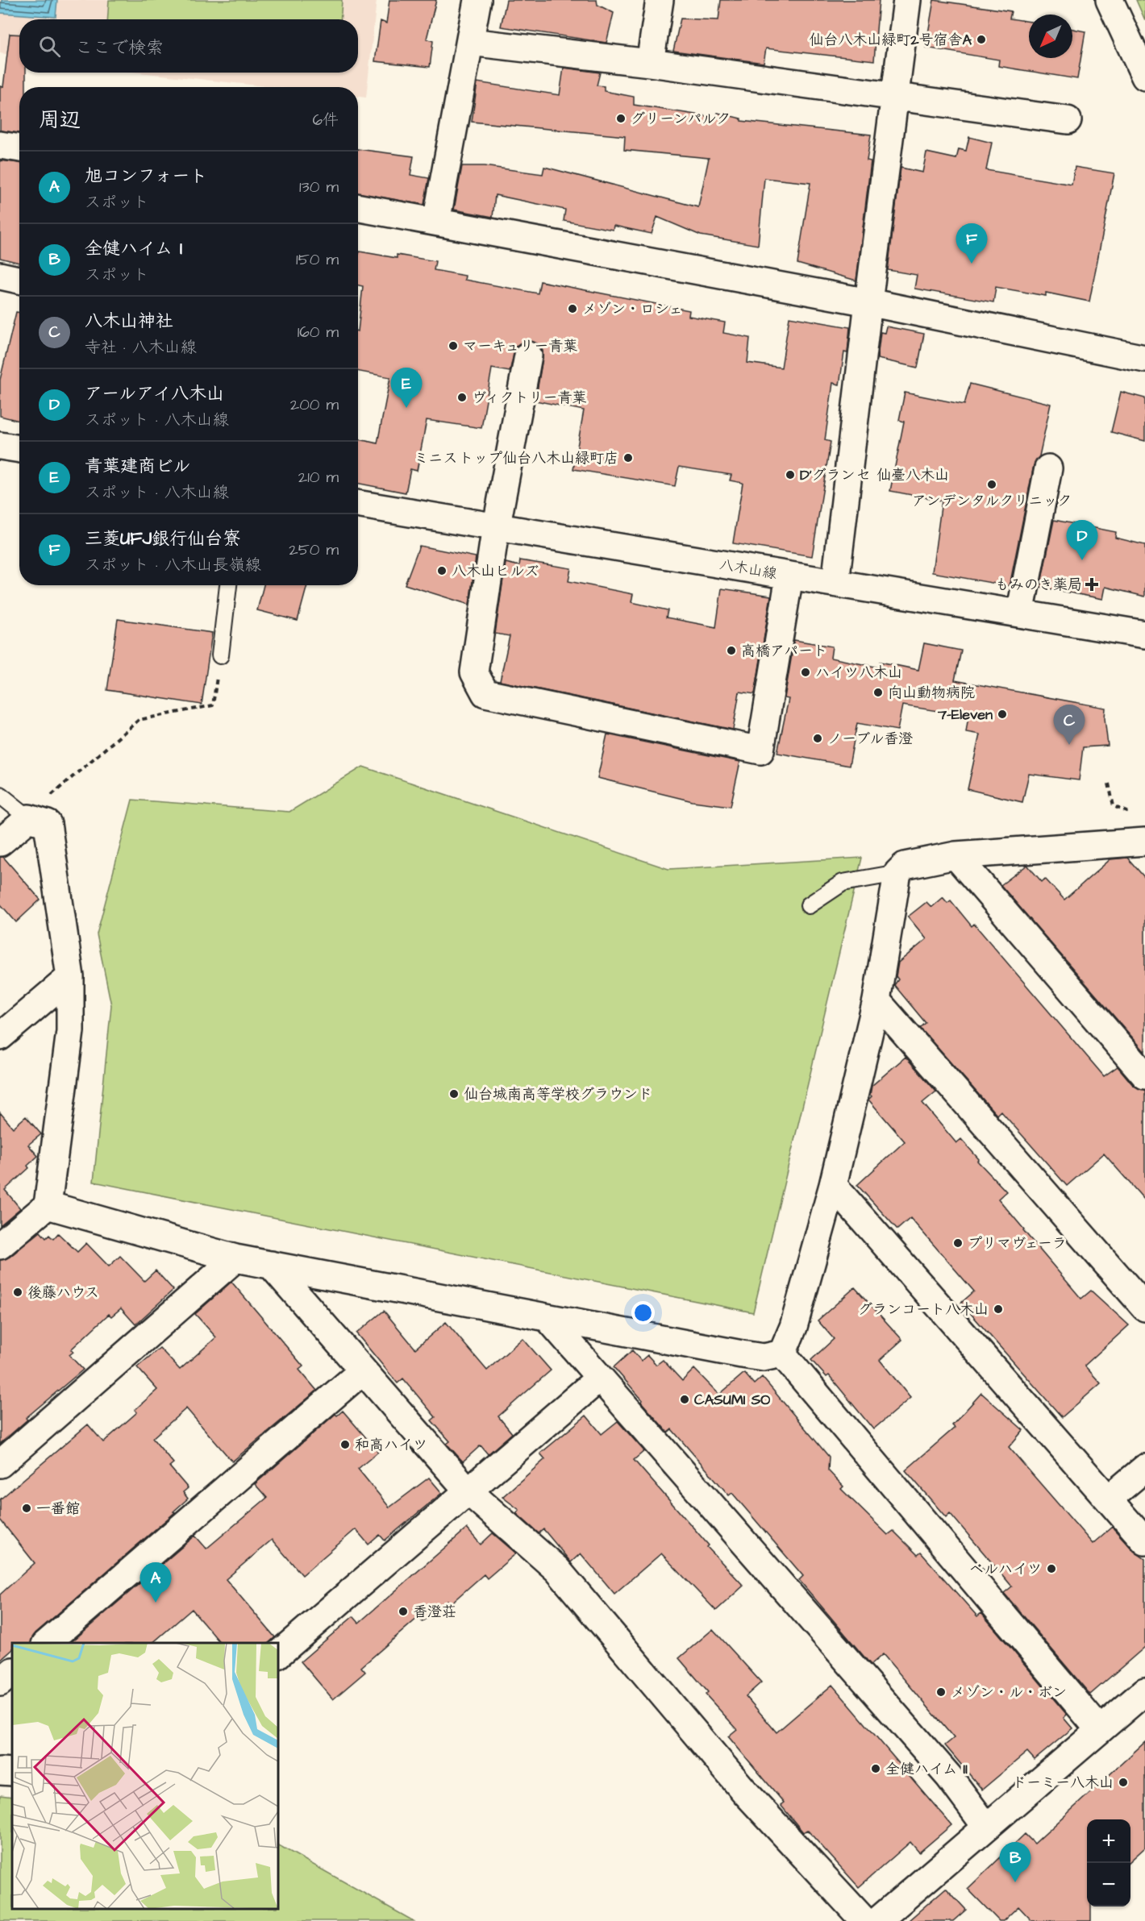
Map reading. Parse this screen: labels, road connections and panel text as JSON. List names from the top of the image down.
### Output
{
  "streets": {
    "street": ["八木山線"]
  },
  "places": {
    "other": [
      "仙台八木山緑町2号宿舎A",
      "グリーンパルク",
      "メゾン・ロシェ",
      "マーキュリー青葉",
      "ヴィクトリー青葉",
      "ミニストップ仙台八木山緑町店",
      "D'グランセ 仙臺八木山",
      "アンデンタルクリニック",
      "八木山ヒルズ",
      "高橋アパート",
      "ハイツ八木山",
      "向山動物病院",
      "7-Eleven",
      "ノーブル香澄",
      "仙台城南高等学校グラウンド",
      "プリマヴェーラ",
      "後藤ハウス",
      "グランコート八木山",
      "CASUMI SO",
      "和高ハイツ",
      "一番館",
      "ベルハイツ",
      "香澄荘",
      "メゾン・ル・ボン",
      "全健ハイム II",
      "ドーミー八木山"
    ],
    "health": ["もみのき薬局"]
  },
  "north": "bottom left",
  "page": {
    "search": "ここで検索",
    "heading": ["周辺", "6件"],
    "list": [
      {
        "mark": "A",
        "name": "旭コンフォート",
        "note": "スポット",
        "value": "130 m"
      },
      {
        "mark": "B",
        "name": "全健ハイム I",
        "note": "スポット",
        "value": "150 m"
      },
      {
        "mark": "C",
        "name": "八木山神社",
        "note": "寺社 · 八木山線",
        "value": "160 m"
      },
      {
        "mark": "D",
        "name": "アールアイ八木山",
        "note": "スポット · 八木山線",
        "value": "200 m"
      },
      {
        "mark": "E",
        "name": "青葉建商ビル",
        "note": "スポット · 八木山線",
        "value": "210 m"
      },
      {
        "mark": "F",
        "name": "三菱UFJ銀行仙台寮",
        "note": "スポット · 八木山長嶺線",
        "value": "250 m"
      }
    ],
    "pins": [
      "F",
      "E",
      "D",
      "C",
      "A",
      "B"
    ],
    "map_buttons": ["+", "−"]
  }
}
